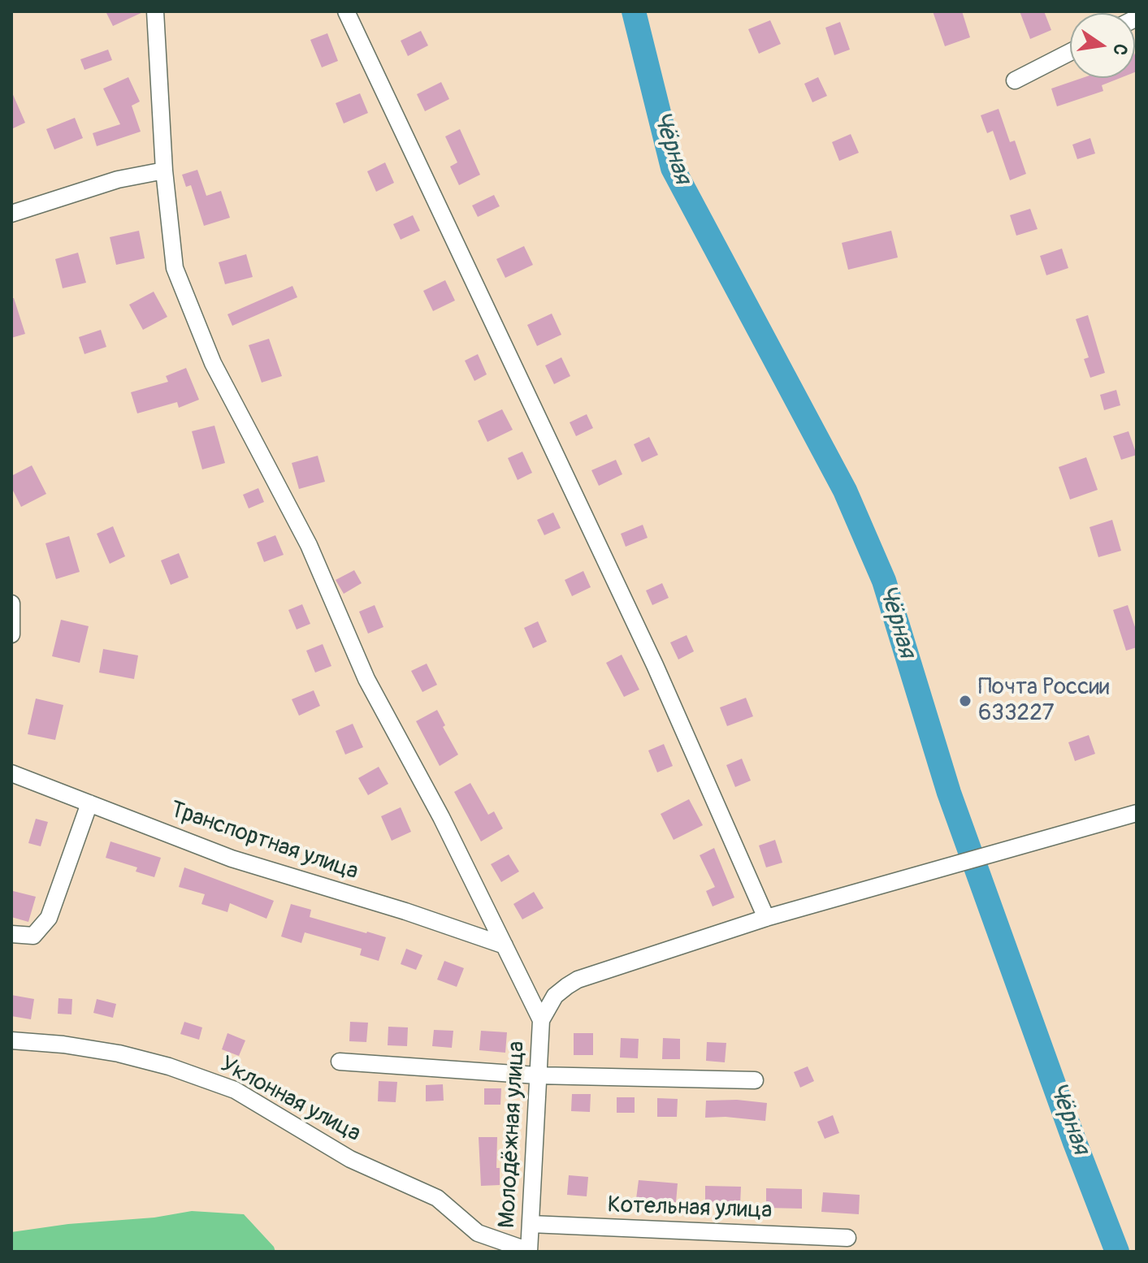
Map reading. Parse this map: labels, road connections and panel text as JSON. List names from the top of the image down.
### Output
{
  "streets": {
    "street": [
      "Транспортная улица",
      "Уклонная улица",
      "Молодёжная улица",
      "Котельная улица"
    ]
  },
  "crossings": [
    ["Уклонная улица", "Молодёжная улица"],
    ["Молодёжная улица", "Котельная улица"]
  ],
  "water": ["Чёрная"],
  "places": ["Почта России 633227"],
  "north": "right"
}
